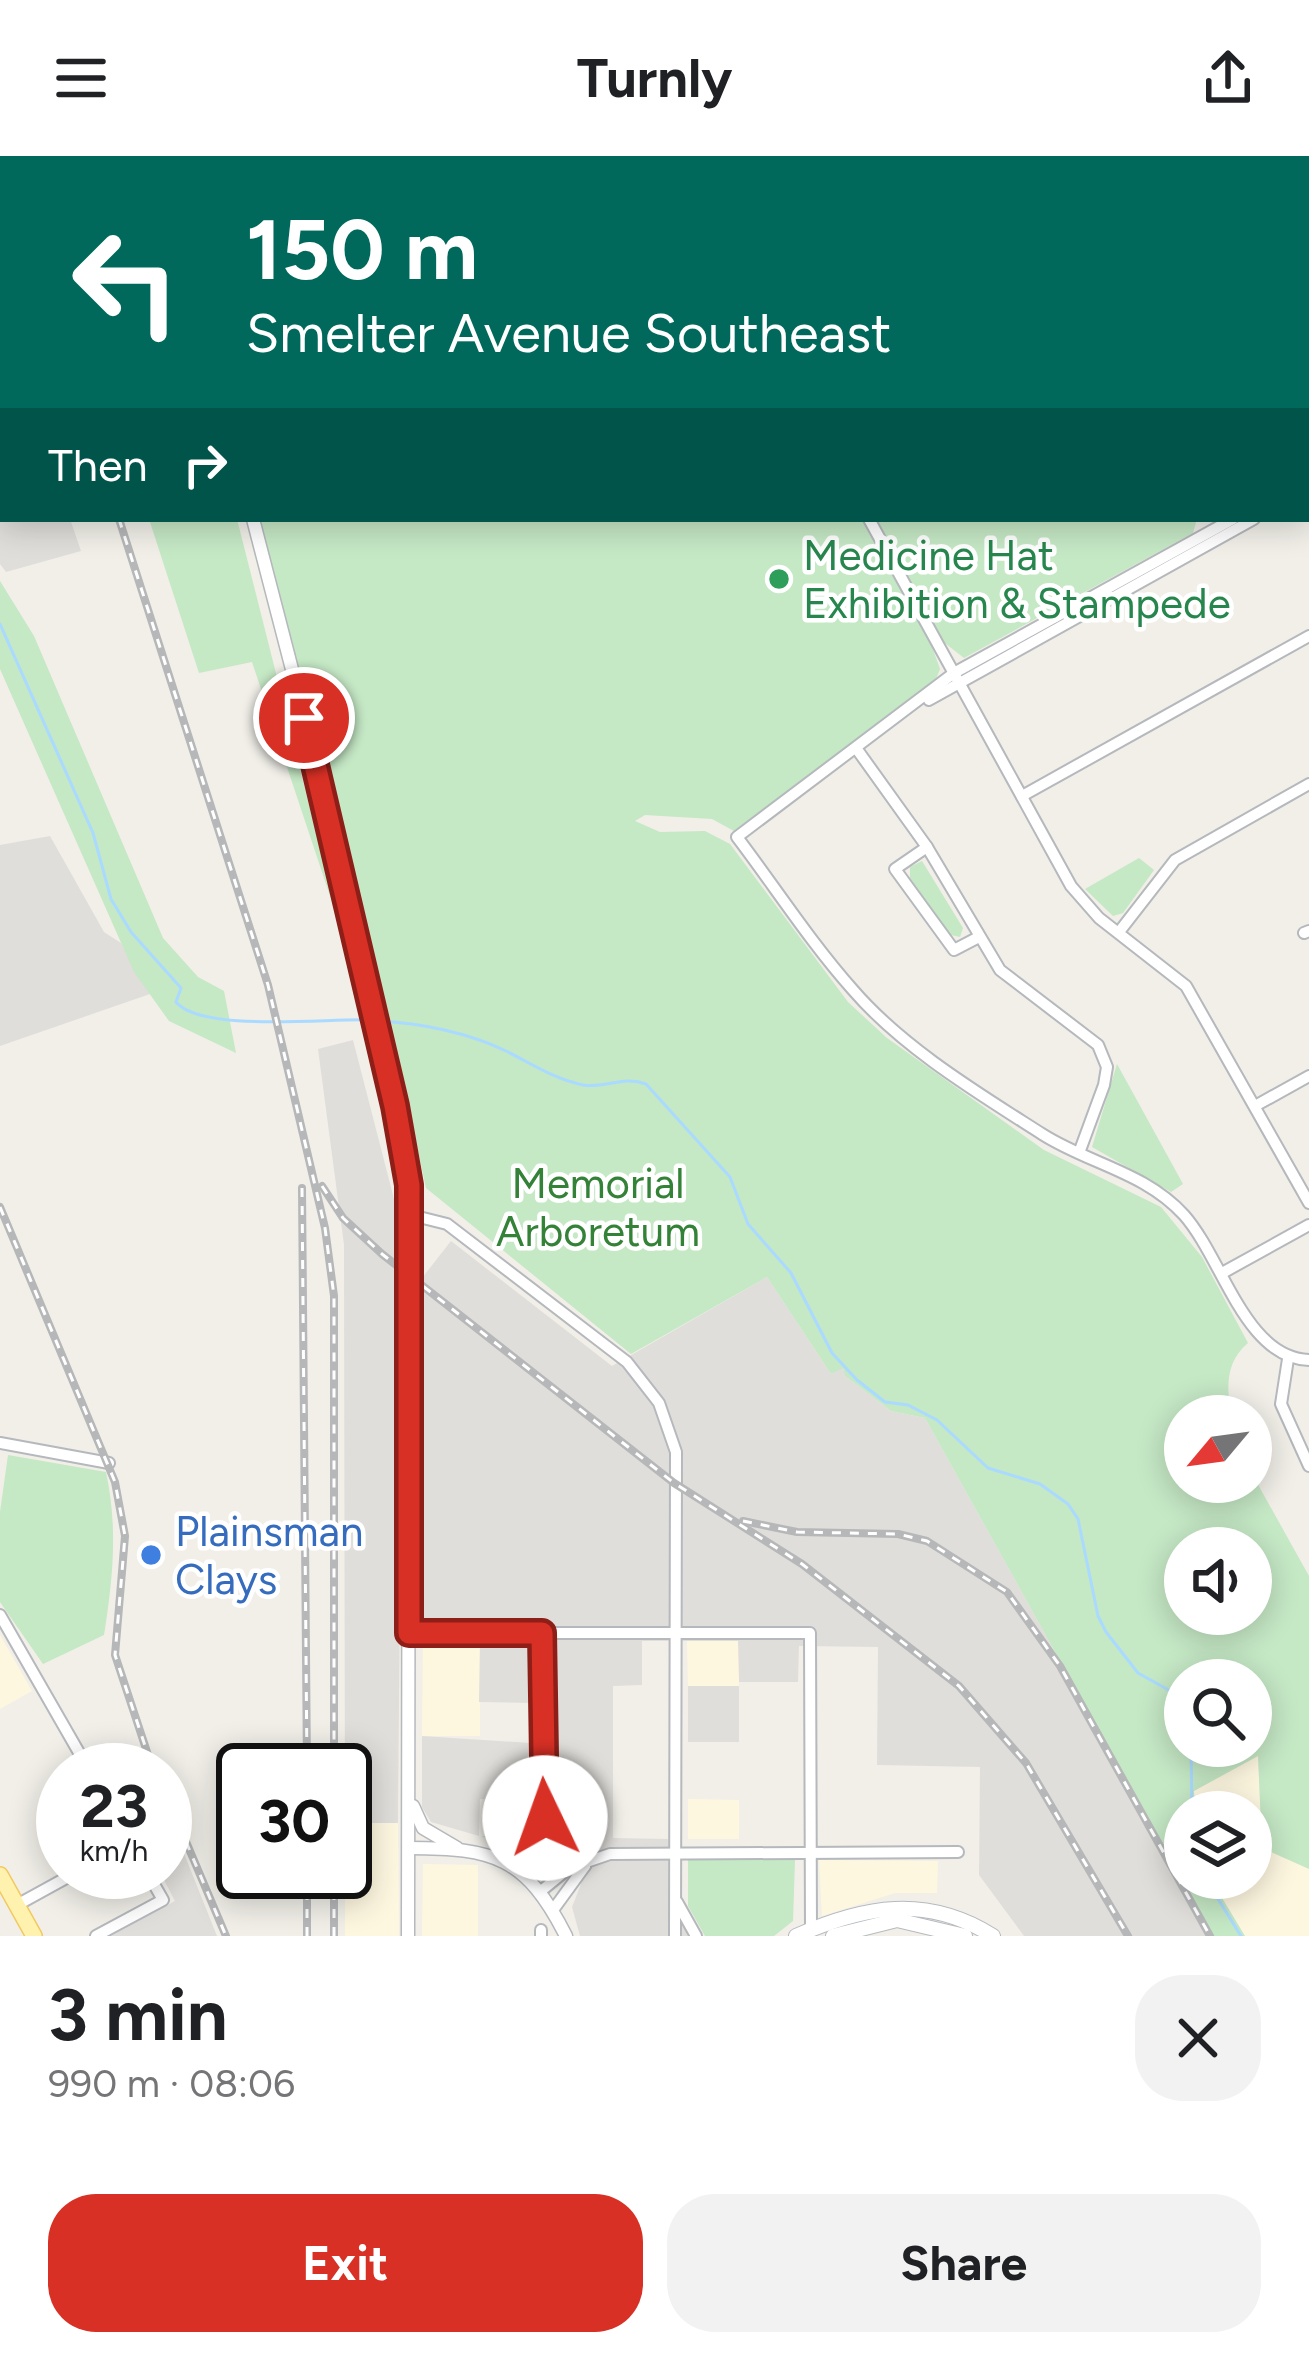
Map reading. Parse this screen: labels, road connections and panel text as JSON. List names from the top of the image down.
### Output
{
  "parks": ["Memorial Arboretum"],
  "places": ["Medicine Hat Exhibition & Stampede", "Plainsman Clays"],
  "north": "bottom left",
  "page": {
    "header": "Turnly",
    "turn": ["150 m", "Smelter Avenue Southeast"],
    "then": "Then",
    "speed": "23 km/h",
    "limit": "30",
    "heading": ["3 min", "990 m · 08:06"],
    "buttons": ["Exit", "Share"]
  }
}
